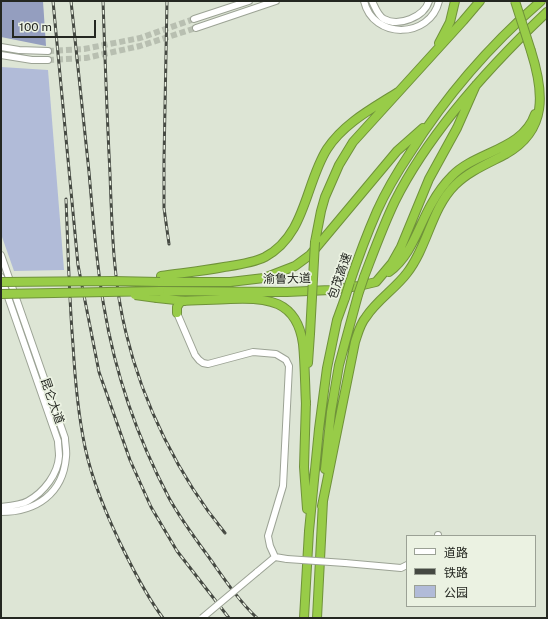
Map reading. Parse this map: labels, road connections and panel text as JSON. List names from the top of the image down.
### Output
{
  "streets": {
    "highway": ["包茂高速", "渝鲁大道"],
    "street": ["昆仑大道"]
  },
  "legend": ["道路", "铁路", "公园"],
  "scale_bar": "100 m"
}
